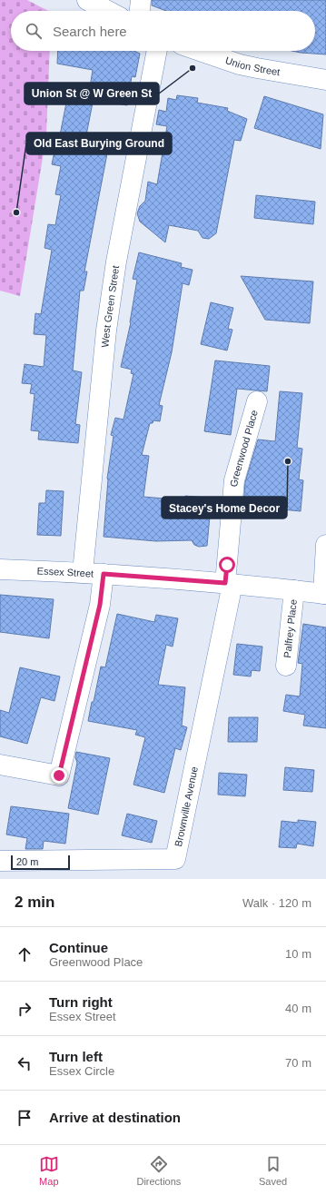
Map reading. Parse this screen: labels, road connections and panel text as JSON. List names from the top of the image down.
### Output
{
  "streets": {
    "street": [
      "Union Street",
      "West Green Street",
      "Greenwood Place",
      "Essex Street",
      "Palfrey Place",
      "Brownville Avenue"
    ]
  },
  "crossings": [
    ["West Green Street", "Essex Street"],
    ["Greenwood Place", "Essex Street"],
    ["Greenwood Place", "Brownville Avenue"],
    ["Essex Street", "Palfrey Place"],
    ["Essex Street", "Brownville Avenue"]
  ],
  "places": ["Union St @ W Green St", "Old East Burying Ground", "Stacey's Home Decor"],
  "scale_bar": "20 m",
  "page": {
    "search": "Search here",
    "scale": "20 m",
    "heading": ["2 min", "Walk · 120 m"],
    "list": [
      ["Continue", "Greenwood Place", "10 m"],
      ["Turn right", "Essex Street", "40 m"],
      ["Turn left", "Essex Circle", "70 m"],
      "Arrive at destination"
    ],
    "nav": ["Map", "Directions", "Saved"]
  }
}
